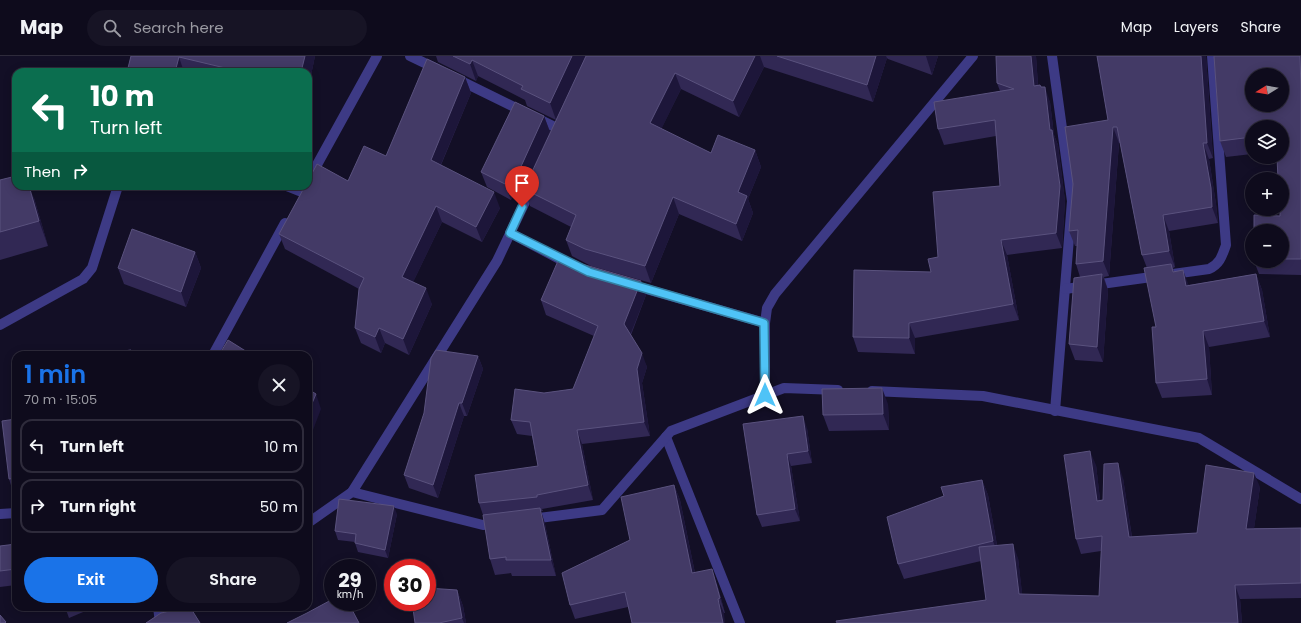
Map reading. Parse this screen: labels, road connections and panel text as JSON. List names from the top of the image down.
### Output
{
  "north": "left",
  "page": {
    "header": "Map",
    "search": "Search here",
    "nav": ["Map", "Layers", "Share"],
    "map_buttons": ["+", "−"],
    "turn": ["10 m", "Turn left"],
    "then": "Then",
    "heading": ["1 min", "70 m · 15:05"],
    "list": [
      {
        "name": "Turn left",
        "value": "10 m"
      },
      {
        "name": "Turn right",
        "value": "50 m"
      }
    ],
    "buttons": ["Exit", "Share"],
    "speed": "29 km/h",
    "limit": "30"
  }
}
